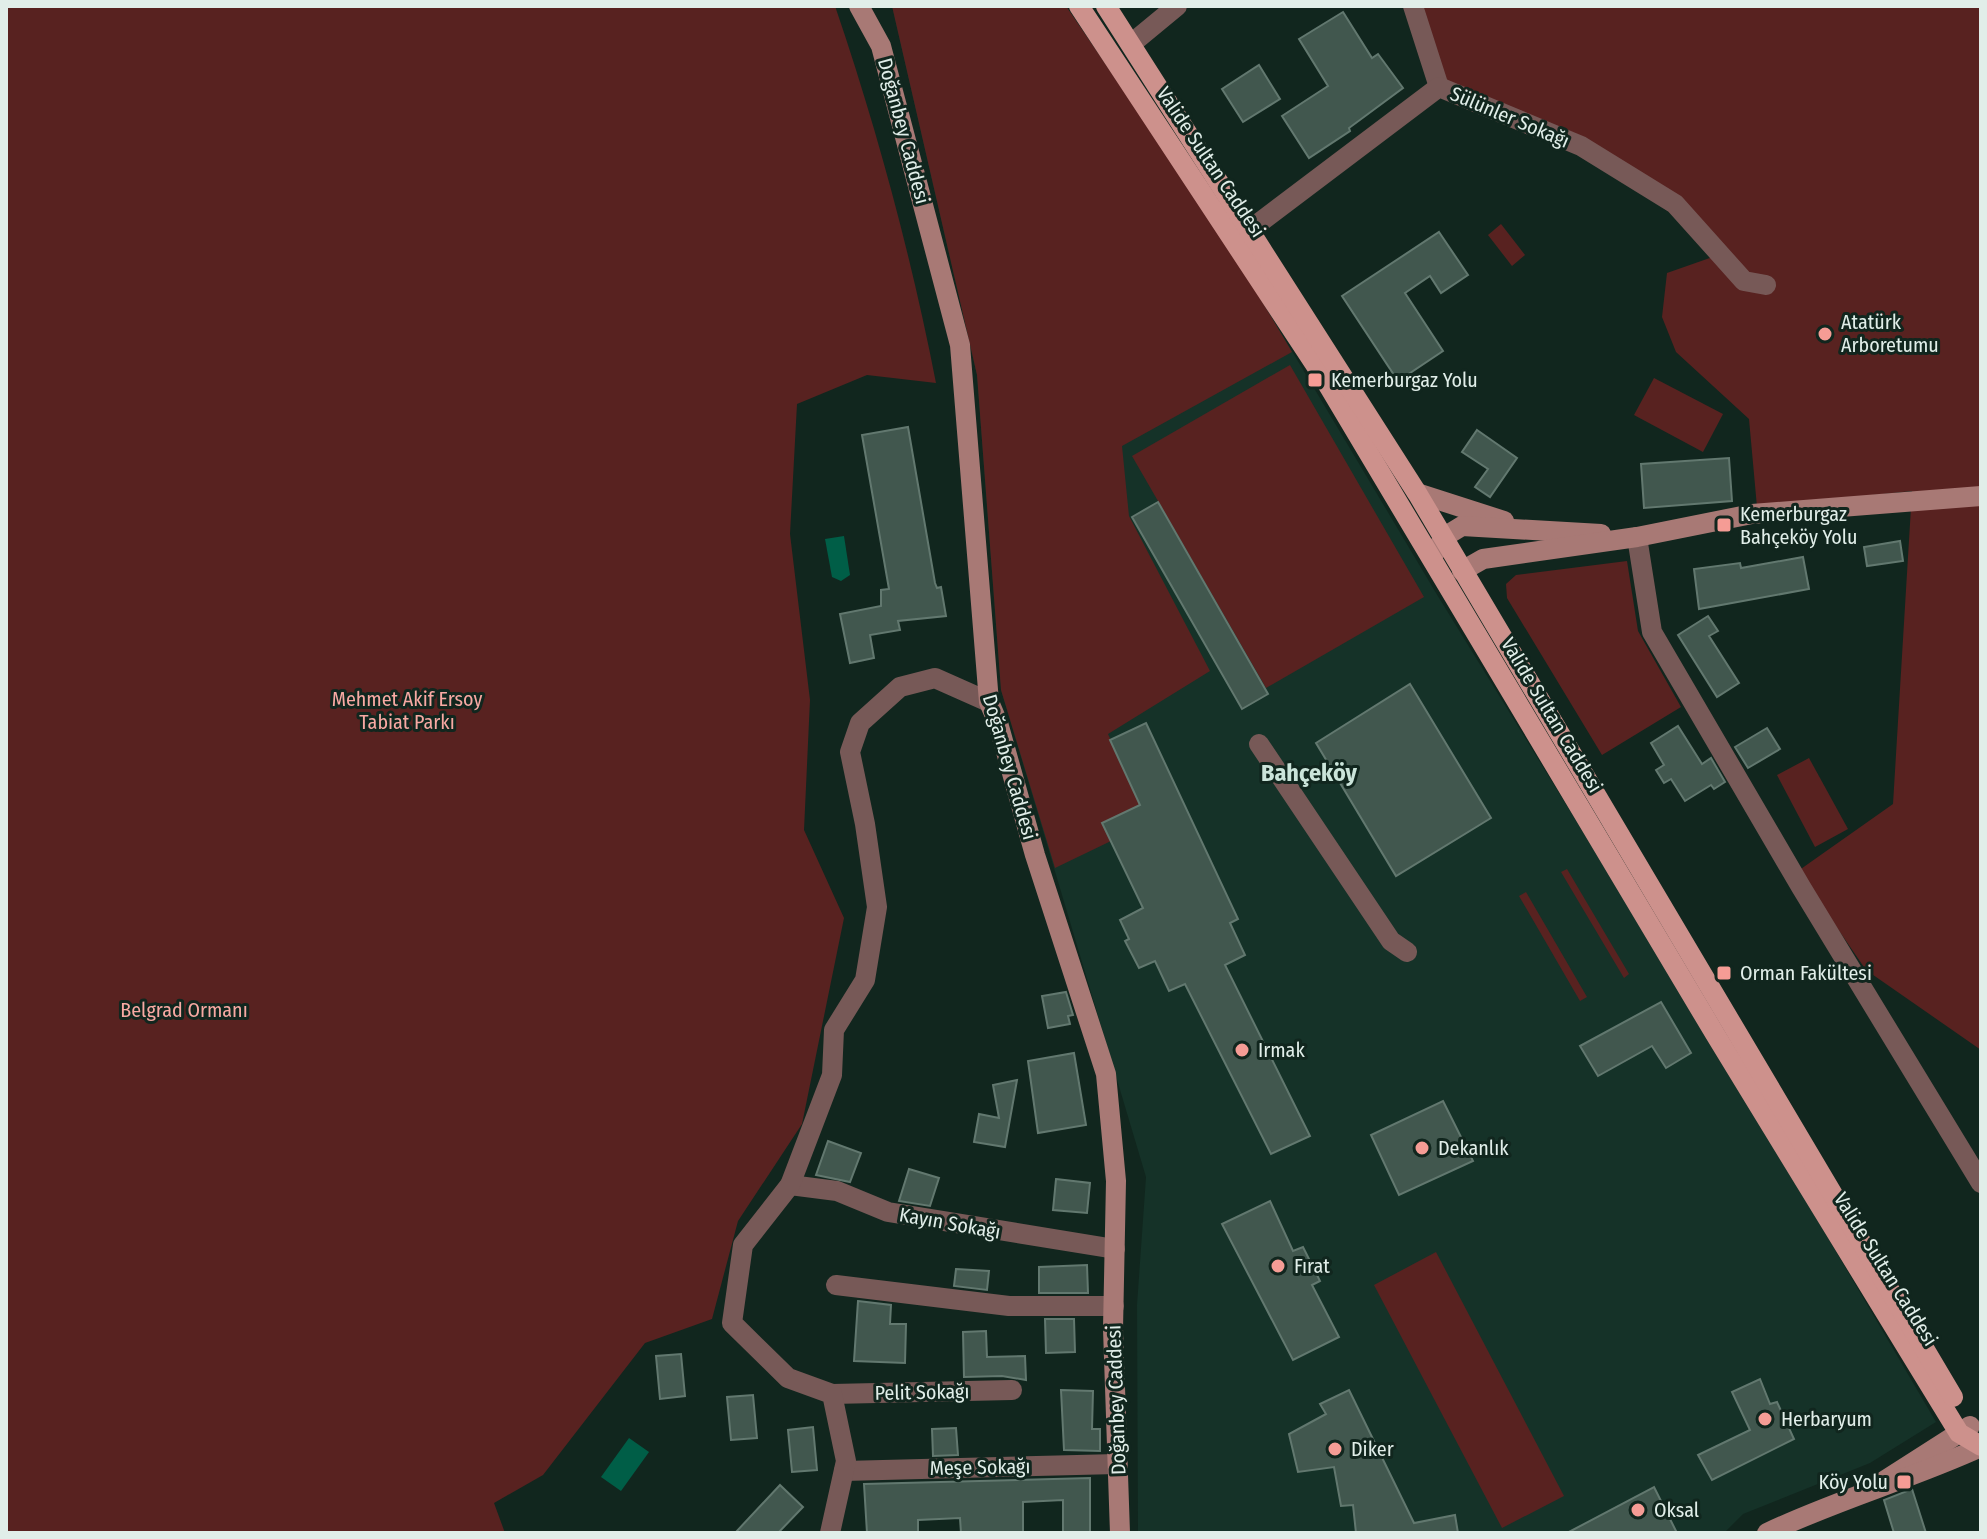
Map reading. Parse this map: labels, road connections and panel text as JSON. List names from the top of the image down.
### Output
{
  "streets": {
    "main road": ["Valide Sultan Caddesi"],
    "street": [
      "Sülünler Sokağı",
      "Doğanbey Caddesi",
      "Kayın Sokağı",
      "Pelit Sokağı",
      "Meşe Sokağı"
    ]
  },
  "crossings": [
    ["Sülünler Sokağı", "Valide Sultan Caddesi"],
    ["Doğanbey Caddesi", "Kayın Sokağı"],
    ["Doğanbey Caddesi", "Meşe Sokağı"]
  ],
  "districts": ["Bahçeköy"],
  "parks": ["Mehmet Akif Ersoy Tabiat Parkı", "Belgrad Ormanı"],
  "places": {
    "other": [
      "Atatürk Arboretumu",
      "Irmak",
      "Dekanlık",
      "Fırat",
      "Herbaryum",
      "Diker",
      "Oksal"
    ],
    "transit": [
      "Kemerburgaz Yolu",
      "Kemerburgaz Bahçeköy Yolu",
      "Orman Fakültesi",
      "Köy Yolu"
    ]
  }
}
